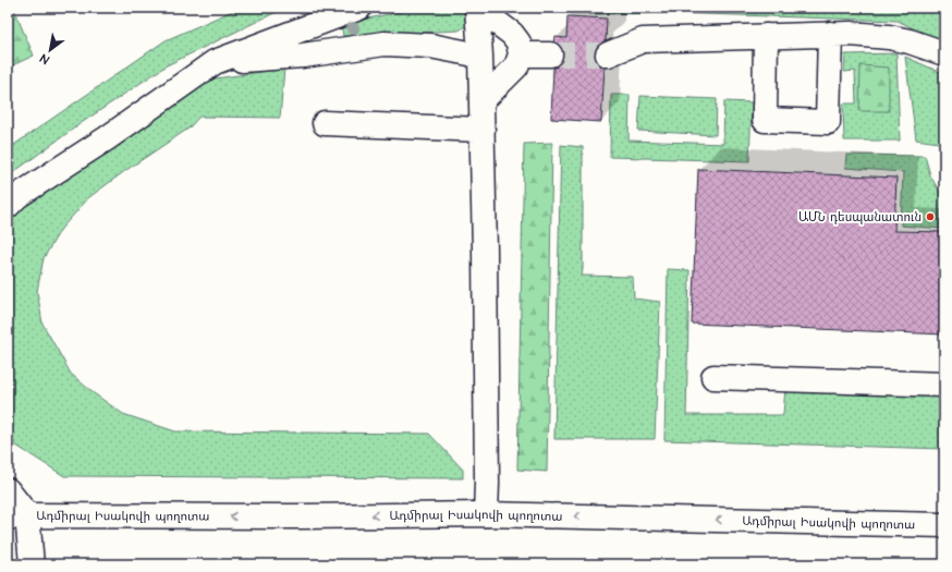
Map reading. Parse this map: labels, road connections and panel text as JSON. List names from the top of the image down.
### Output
{
  "streets": {
    "main road": ["Ադմիրալ Իսակովի պողոտա"]
  },
  "one_way": ["Ադմիրալ Իսակովի պողոտա"],
  "places": ["ԱՄՆ դեսպանատուն"],
  "north": "bottom left"
}
